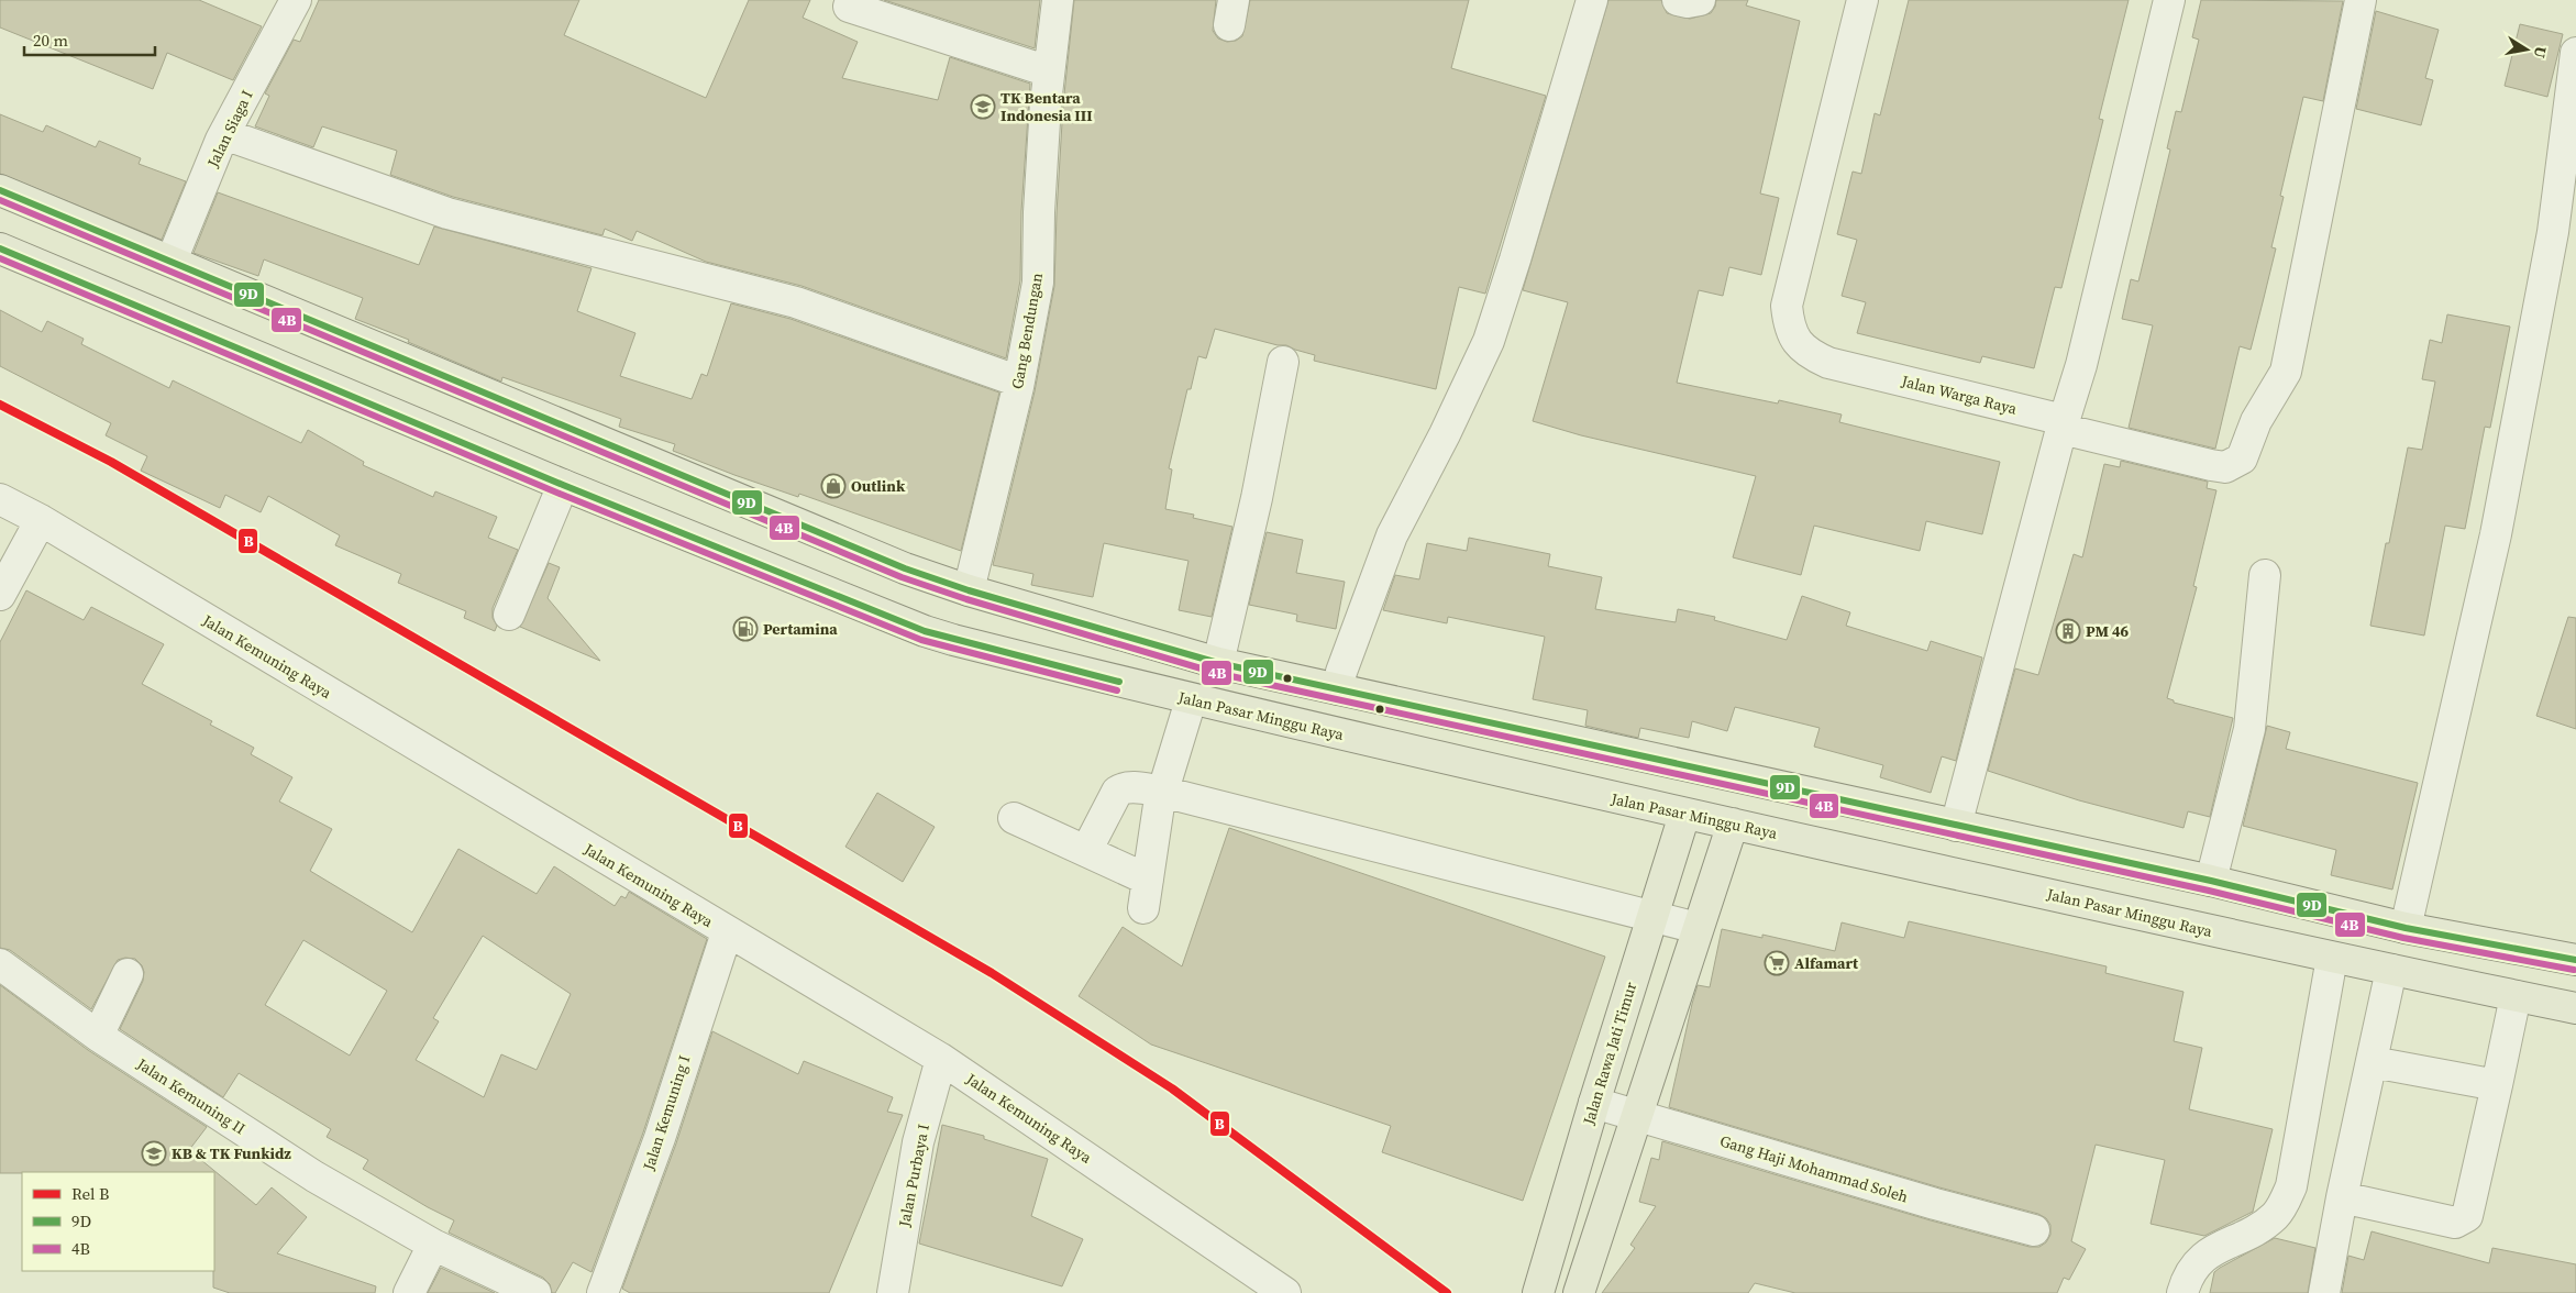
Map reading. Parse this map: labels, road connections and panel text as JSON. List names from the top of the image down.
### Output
{
  "streets": {
    "main road": ["Jalan Pasar Minggu Raya", "Jalan Rawa Jati Timur"],
    "street": [
      "Jalan Siaga I",
      "Gang Bendungan",
      "Jalan Warga Raya",
      "Jalan Kemuning Raya",
      "Jalan Kemuning II",
      "Jalan Kemuning I",
      "Gang Haji Mohammad Soleh",
      "Jalan Purbaya I"
    ]
  },
  "crossings": [
    ["Jalan Kemuning Raya", "Jalan Kemuning I"],
    ["Jalan Kemuning Raya", "Jalan Purbaya I"],
    ["Jalan Pasar Minggu Raya", "Jalan Rawa Jati Timur"],
    ["Jalan Rawa Jati Timur", "Gang Haji Mohammad Soleh"]
  ],
  "places": {
    "school or university": ["TK Bentara Indonesia III", "KB & TK Funkidz"],
    "shop": ["Outlink"],
    "fuel station": ["Pertamina"],
    "building": ["PM 46"],
    "supermarket": ["Alfamart"]
  },
  "lines": ["transit line 9D", "transit line 4B", "rail line B"],
  "legend": ["Rel B", "9D", "4B"],
  "scale_bar": "20 m",
  "north": "right"
}
